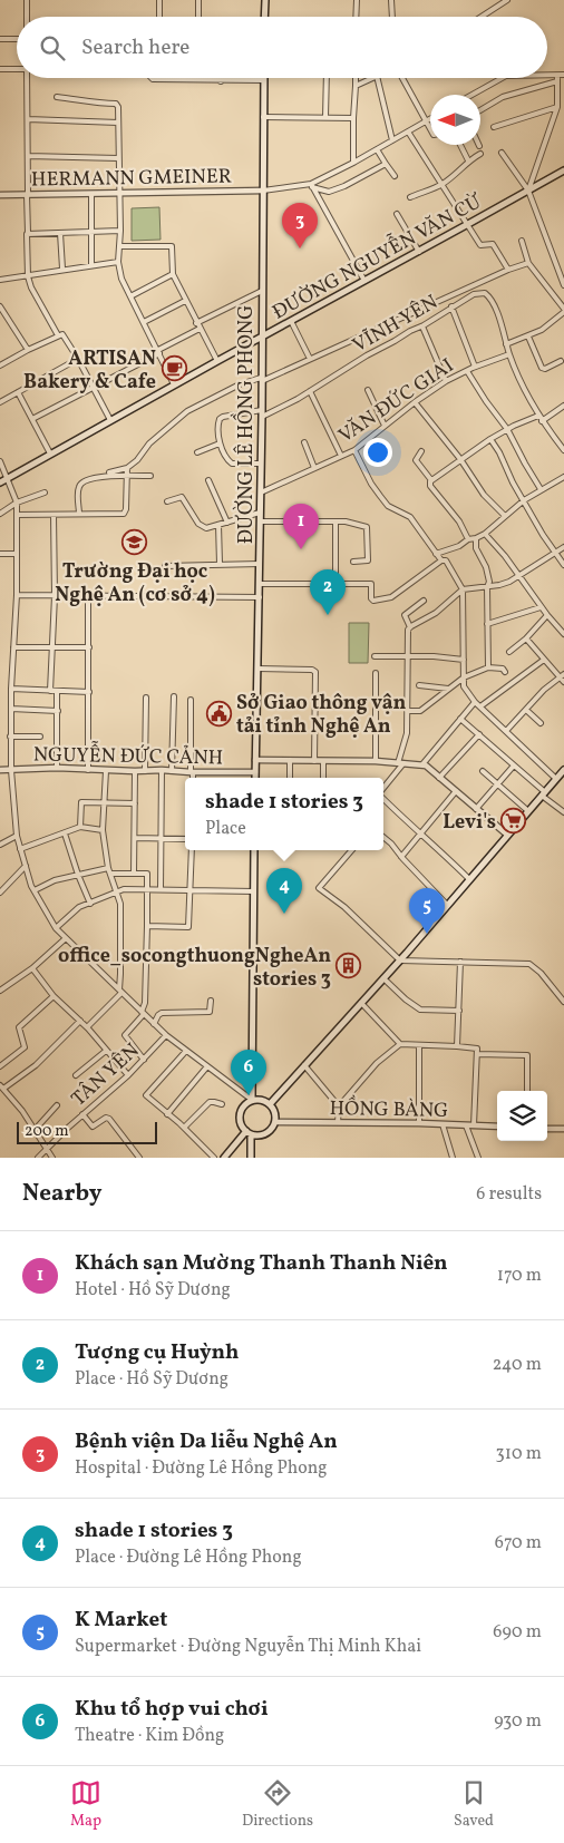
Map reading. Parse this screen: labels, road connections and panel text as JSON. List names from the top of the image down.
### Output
{
  "streets": {
    "main road": ["ĐƯỜNG NGUYỄN VĂN CỪ", "ĐƯỜNG LÊ HỒNG PHONG"],
    "street": [
      "HERMANN GMEINER",
      "VĨNH YÊN",
      "VĂN ĐỨC GIAI",
      "NGUYỄN ĐỨC CẢNH",
      "TÂN YÊN",
      "HỒNG BÀNG"
    ]
  },
  "crossings": [
    ["HERMANN GMEINER", "ĐƯỜNG LÊ HỒNG PHONG"],
    ["ĐƯỜNG NGUYỄN VĂN CỪ", "ĐƯỜNG LÊ HỒNG PHONG"],
    ["VĨNH YÊN", "VĂN ĐỨC GIAI"],
    ["VĨNH YÊN", "ĐƯỜNG LÊ HỒNG PHONG"],
    ["VĂN ĐỨC GIAI", "ĐƯỜNG LÊ HỒNG PHONG"],
    ["ĐƯỜNG LÊ HỒNG PHONG", "NGUYỄN ĐỨC CẢNH"]
  ],
  "places": {
    "cafe": ["ARTISAN Bakery & Cafe"],
    "school or university": ["Trường Đại học Nghệ An (cơ sở 4)"],
    "public building": ["Sở Giao thông vận tải tỉnh Nghệ An"],
    "supermarket": ["Levi's"],
    "building": ["office_socongthuongNgheAn stories 3"]
  },
  "scale_bar": "200 m",
  "north": "left",
  "page": {
    "search": "Search here",
    "pins": [
      "3",
      "1",
      "2",
      "4",
      "5",
      "6"
    ],
    "popup": ["shade 1 stories 3", "Place"],
    "scale": "200 m",
    "heading": ["Nearby", "6 results"],
    "list": [
      {
        "mark": "1",
        "name": "Khách sạn Mường Thanh Thanh Niên",
        "note": "Hotel · Hồ Sỹ Dương",
        "value": "170 m"
      },
      {
        "mark": "2",
        "name": "Tượng cụ Huỳnh",
        "note": "Place · Hồ Sỹ Dương",
        "value": "240 m"
      },
      {
        "mark": "3",
        "name": "Bệnh viện Da liễu Nghệ An",
        "note": "Hospital · Đường Lê Hồng Phong",
        "value": "310 m"
      },
      {
        "mark": "4",
        "name": "shade 1 stories 3",
        "note": "Place · Đường Lê Hồng Phong",
        "value": "670 m"
      },
      {
        "mark": "5",
        "name": "K Market",
        "note": "Supermarket · Đường Nguyễn Thị Minh Khai",
        "value": "690 m"
      },
      {
        "mark": "6",
        "name": "Khu tổ hợp vui chơi",
        "note": "Theatre · Kim Đồng",
        "value": "930 m"
      }
    ],
    "nav": ["Map", "Directions", "Saved"]
  }
}
